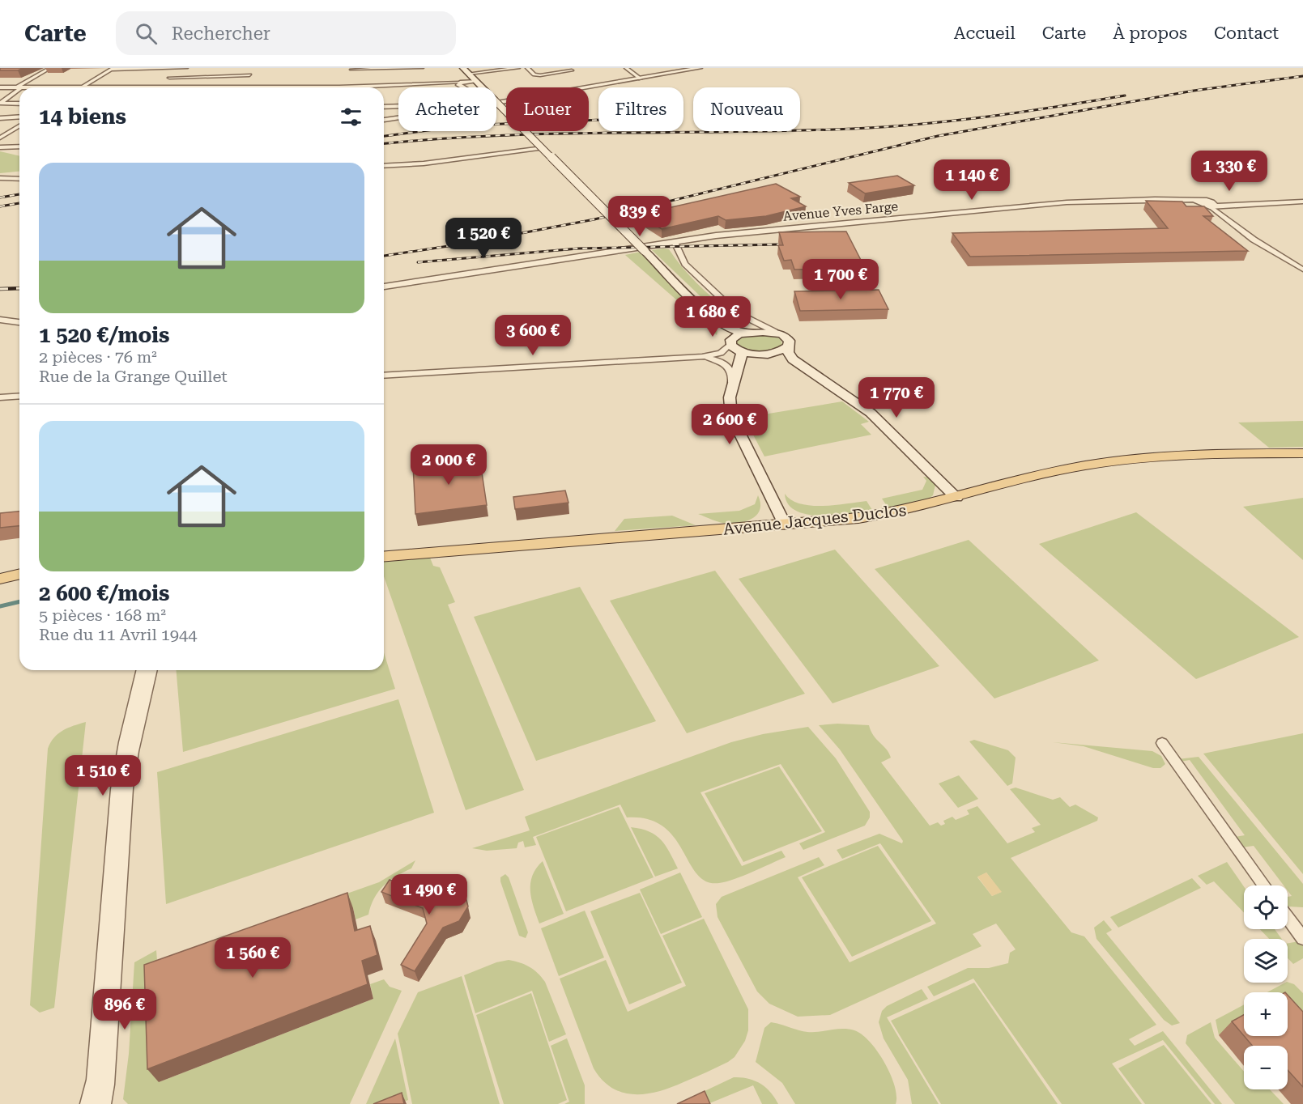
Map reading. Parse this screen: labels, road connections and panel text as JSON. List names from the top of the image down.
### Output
{
  "streets": {
    "main road": ["Avenue Jacques Duclos"],
    "street": ["Avenue Yves Farge"]
  },
  "page": {
    "header": "Carte",
    "search": "Rechercher",
    "nav": [
      "Accueil",
      "Carte",
      "À propos",
      "Contact"
    ],
    "chip": [
      "Acheter",
      "Louer",
      "Filtres",
      "Nouveau"
    ],
    "heading": "14 biens",
    "list": [
      {
        "name": "1 520 €/mois",
        "note": "2 pièces · 76 m² · Rue de la Grange Quillet"
      },
      {
        "name": "2 600 €/mois",
        "note": "5 pièces · 168 m² · Rue du 11 Avril 1944"
      }
    ],
    "price": [
      "1 330 €",
      "1 140 €",
      "839 €",
      "1 520 €",
      "1 700 €",
      "1 680 €",
      "3 600 €",
      "1 770 €",
      "2 600 €",
      "2 000 €",
      "1 510 €",
      "1 490 €",
      "1 560 €",
      "896 €"
    ],
    "map_buttons": ["+", "−"]
  }
}
